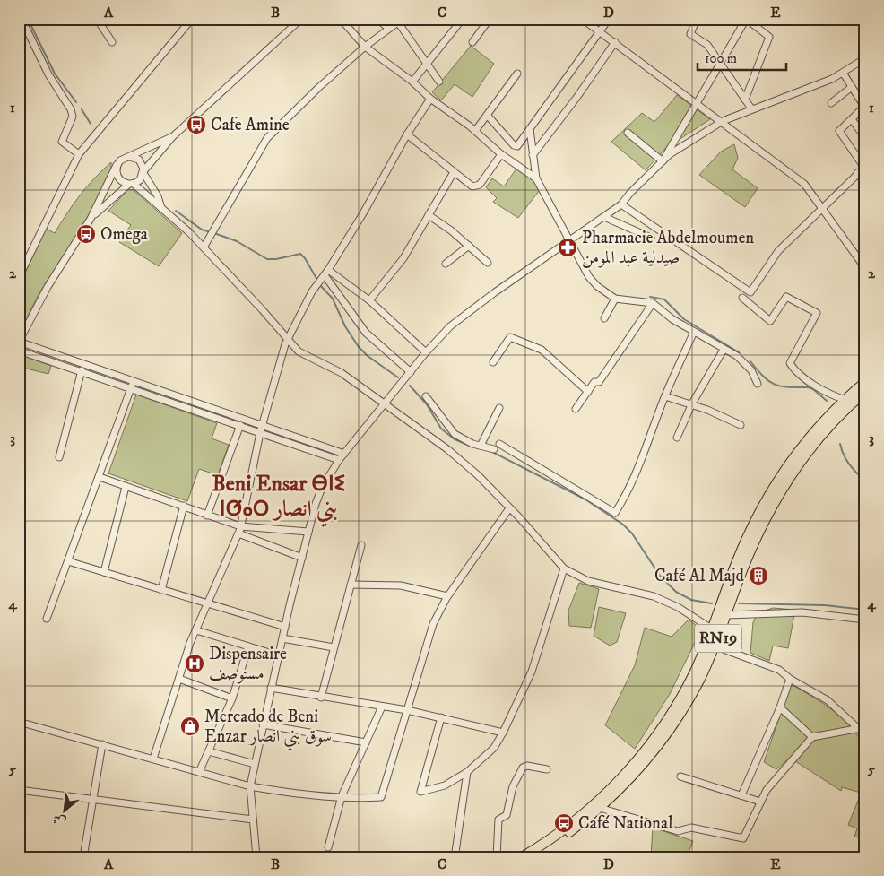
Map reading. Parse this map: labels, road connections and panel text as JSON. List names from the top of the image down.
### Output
{
  "streets": {
    "highway": ["RN19"]
  },
  "districts": ["Beni Ensar ⴱⵏⵉ ⵏⵚⴰⵔ بني انصار"],
  "places": {
    "bus stop": ["Cafe Amine", "Omega", "Café National"],
    "pharmacy": ["Pharmacie Abdelmoumen صيدلية عبد المومن"],
    "building": ["Café Al Majd"],
    "hospital": ["Dispensaire مستوصف"],
    "shop": ["Mercado de Beni Enzar سوق بني انصار"]
  },
  "scale_bar": "100 m",
  "north": "bottom left",
  "grid": {
    "columns": [
      "A",
      "B",
      "C",
      "D",
      "E"
    ],
    "rows": [
      "1",
      "2",
      "3",
      "4",
      "5"
    ]
  }
}
